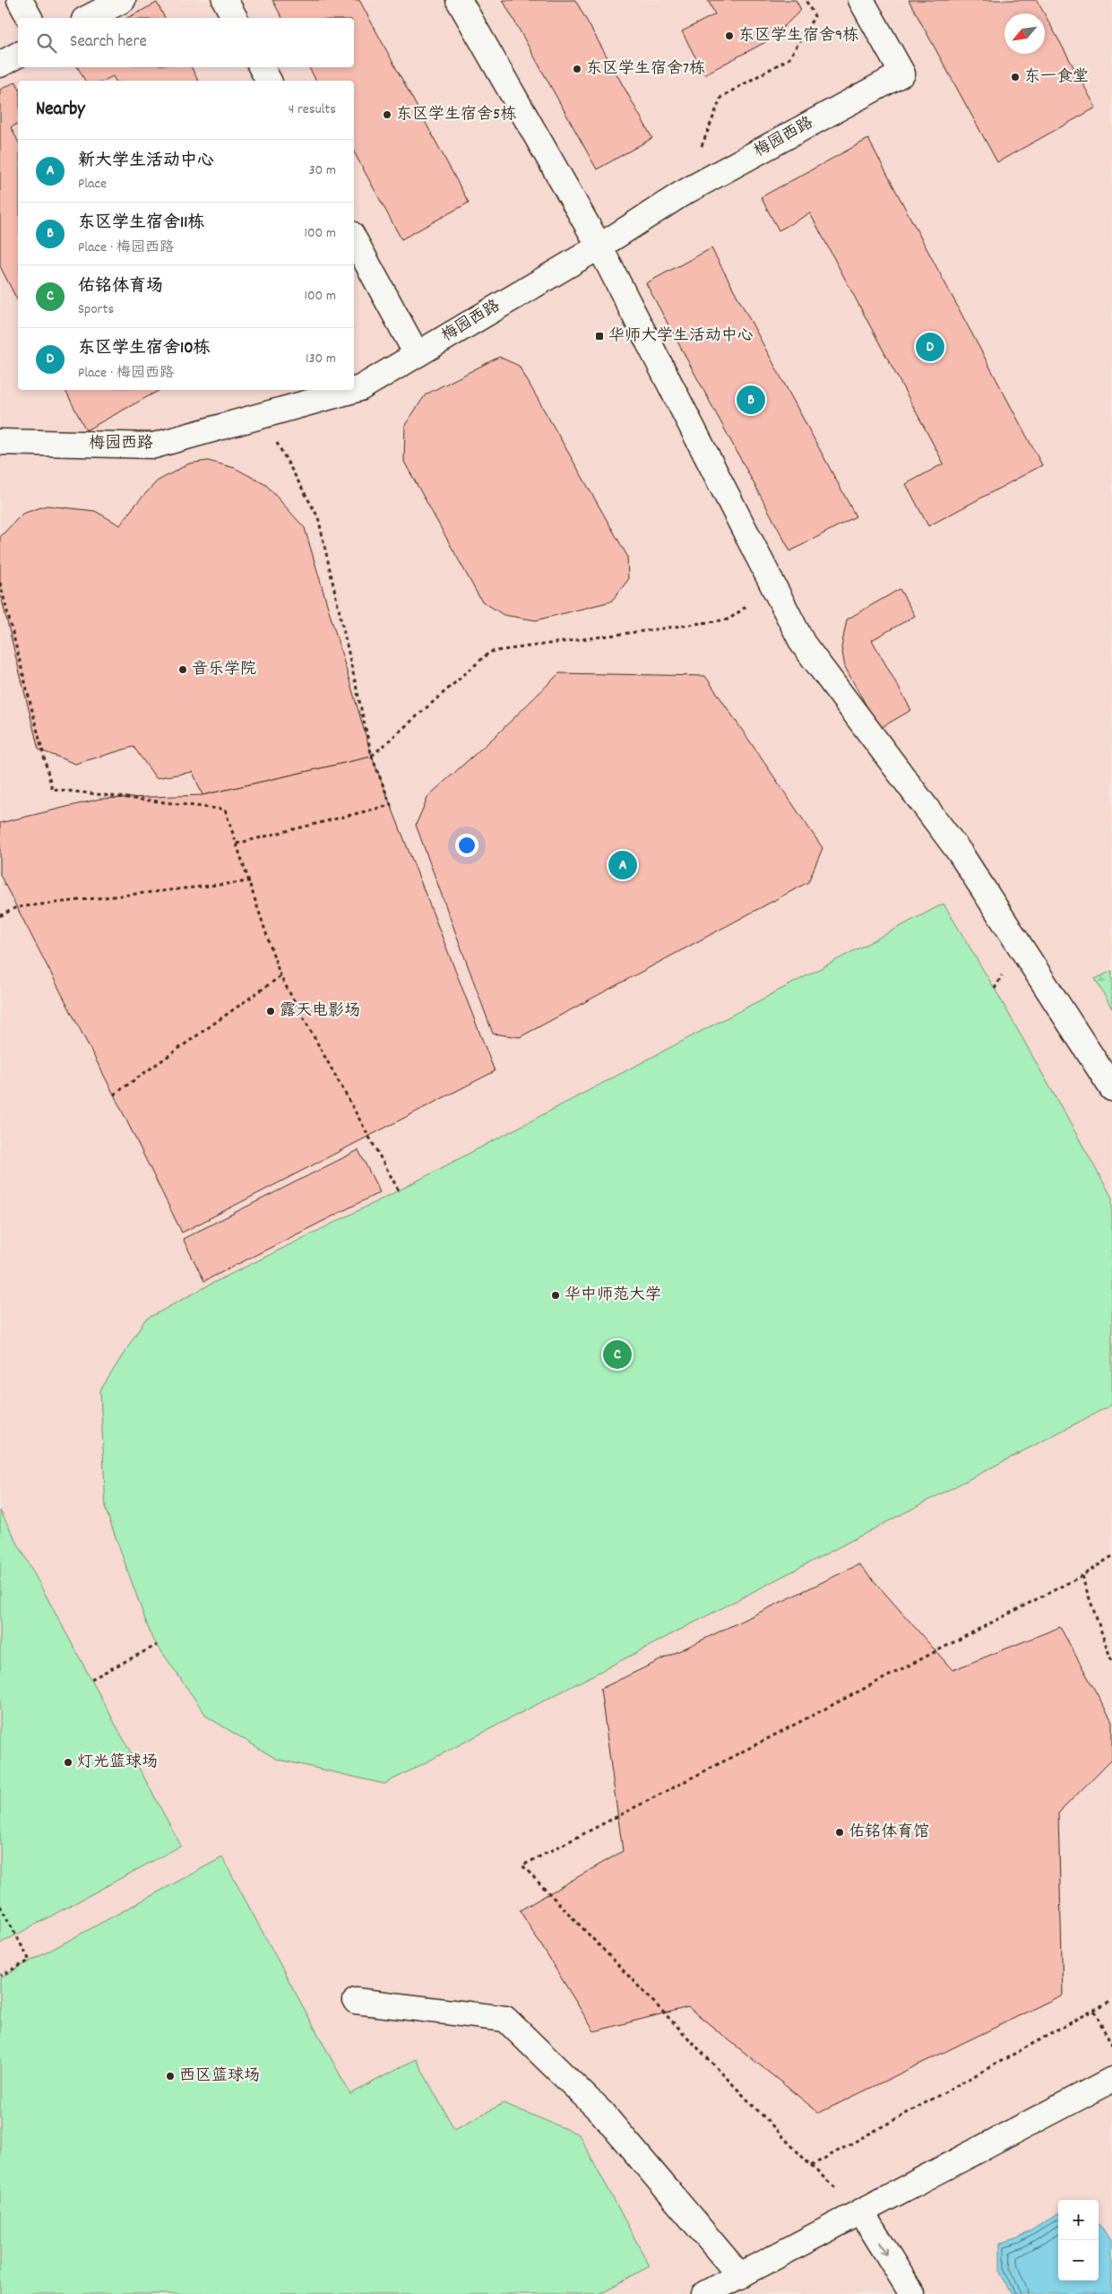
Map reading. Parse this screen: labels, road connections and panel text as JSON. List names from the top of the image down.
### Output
{
  "streets": {
    "street": ["梅园西路"]
  },
  "places": {
    "other": [
      "东区学生宿舍9栋",
      "东区学生宿舍7栋",
      "东一食堂",
      "东区学生宿舍5栋",
      "音乐学院",
      "露天电影场",
      "华中师范大学",
      "灯光篮球场",
      "佑铭体育馆",
      "西区篮球场"
    ],
    "transit": ["华师大学生活动中心"]
  },
  "north": "bottom left",
  "page": {
    "search": "Search here",
    "heading": ["Nearby", "4 results"],
    "list": [
      {
        "mark": "A",
        "name": "新大学生活动中心",
        "note": "Place",
        "value": "30 m"
      },
      {
        "mark": "B",
        "name": "东区学生宿舍11栋",
        "note": "Place · 梅园西路",
        "value": "100 m"
      },
      {
        "mark": "C",
        "name": "佑铭体育场",
        "note": "Sports",
        "value": "100 m"
      },
      {
        "mark": "D",
        "name": "东区学生宿舍10栋",
        "note": "Place · 梅园西路",
        "value": "130 m"
      }
    ],
    "pins": [
      "D",
      "B",
      "A",
      "C"
    ],
    "map_buttons": ["+", "−"]
  }
}
